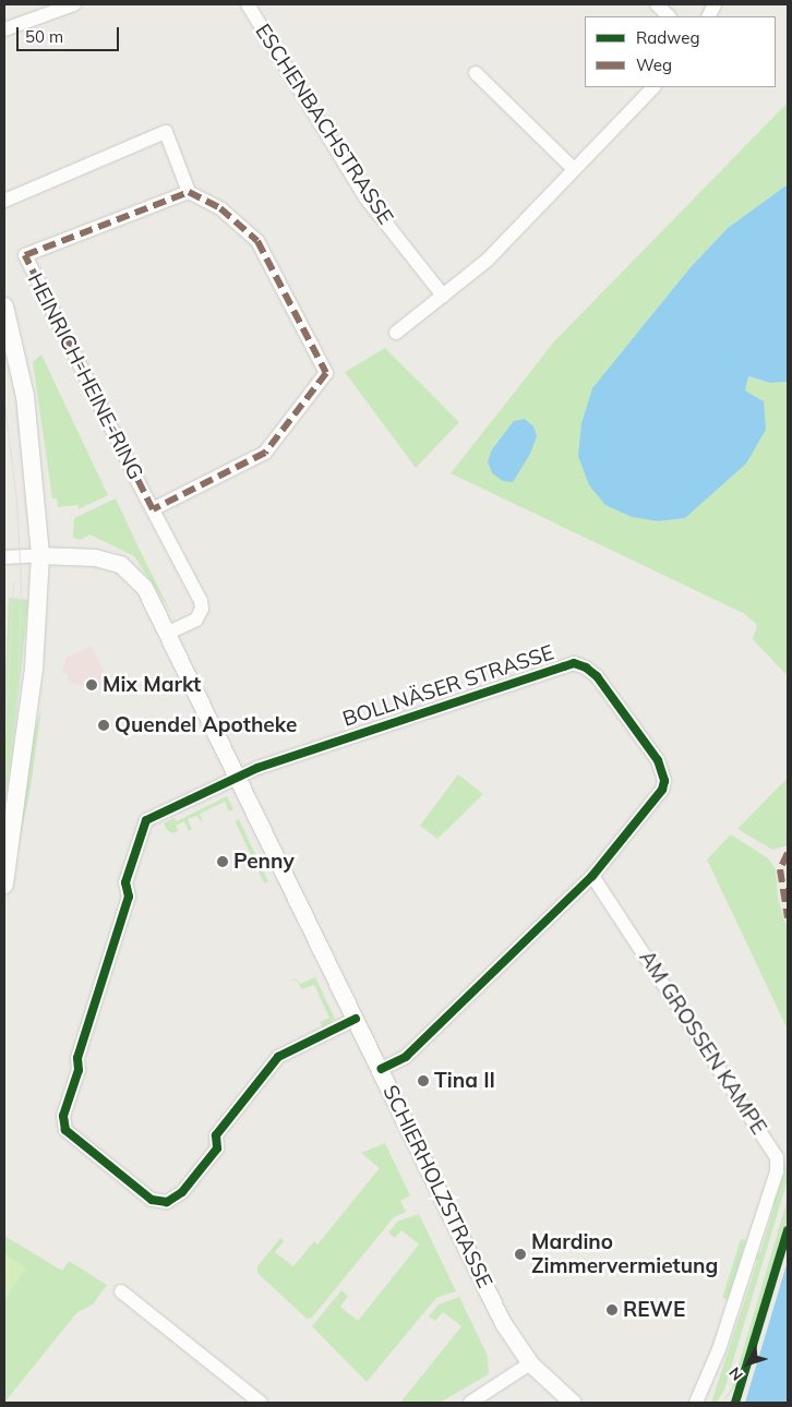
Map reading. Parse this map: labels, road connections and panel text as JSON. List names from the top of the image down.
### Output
{
  "streets": {
    "street": [
      "ESCHENBACHSTRASSE",
      "HEINRICH-HEINE-RING",
      "BOLLNÄSER STRASSE",
      "AM GROSSEN KAMPE",
      "SCHIERHOLZSTRASSE"
    ]
  },
  "crossings": [
    ["HEINRICH-HEINE-RING", "SCHIERHOLZSTRASSE"],
    ["BOLLNÄSER STRASSE", "AM GROSSEN KAMPE"],
    ["BOLLNÄSER STRASSE", "SCHIERHOLZSTRASSE"]
  ],
  "places": [
    "Mix Markt",
    "Quendel Apotheke",
    "Penny",
    "Tina II",
    "Mardino Zimmervermietung",
    "REWE"
  ],
  "legend": ["Radweg", "Weg"],
  "scale_bar": "50 m",
  "north": "bottom left"
}
